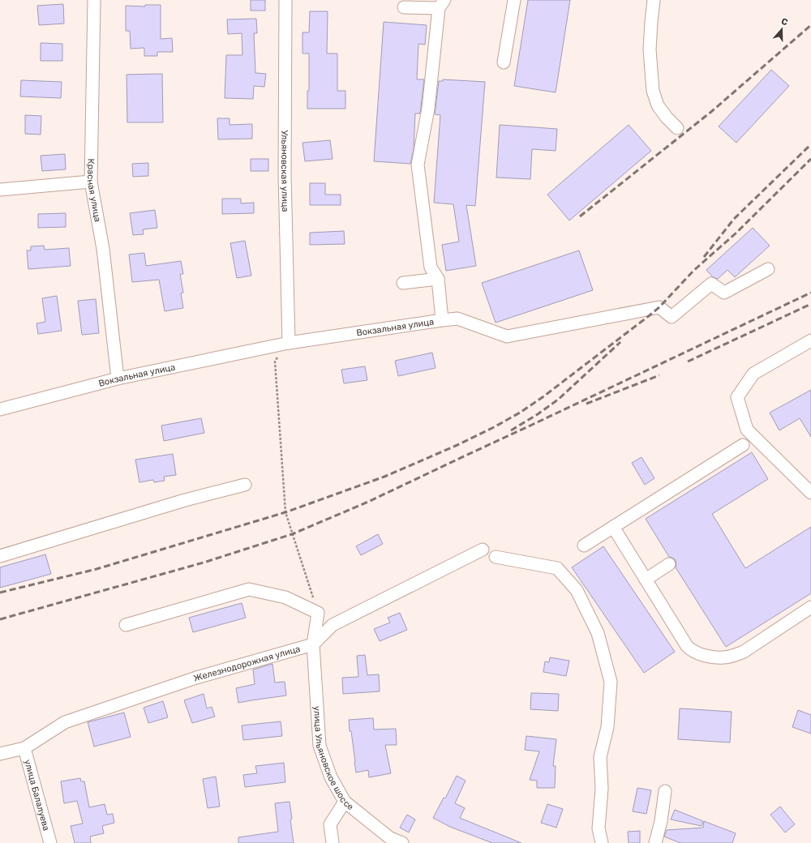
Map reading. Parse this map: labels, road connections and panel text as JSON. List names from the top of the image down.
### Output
{
  "streets": {
    "street": [
      "Ульяновская улица",
      "Красная улица",
      "Вокзальная улица",
      "Железнодорожная улица",
      "улица Ульяновское шоссе",
      "улица Балалуева"
    ]
  },
  "crossings": [
    ["Ульяновская улица", "Вокзальная улица"],
    ["Красная улица", "Вокзальная улица"],
    ["Железнодорожная улица", "улица Ульяновское шоссе"],
    ["Железнодорожная улица", "улица Балалуева"]
  ],
  "north": "top"
}
